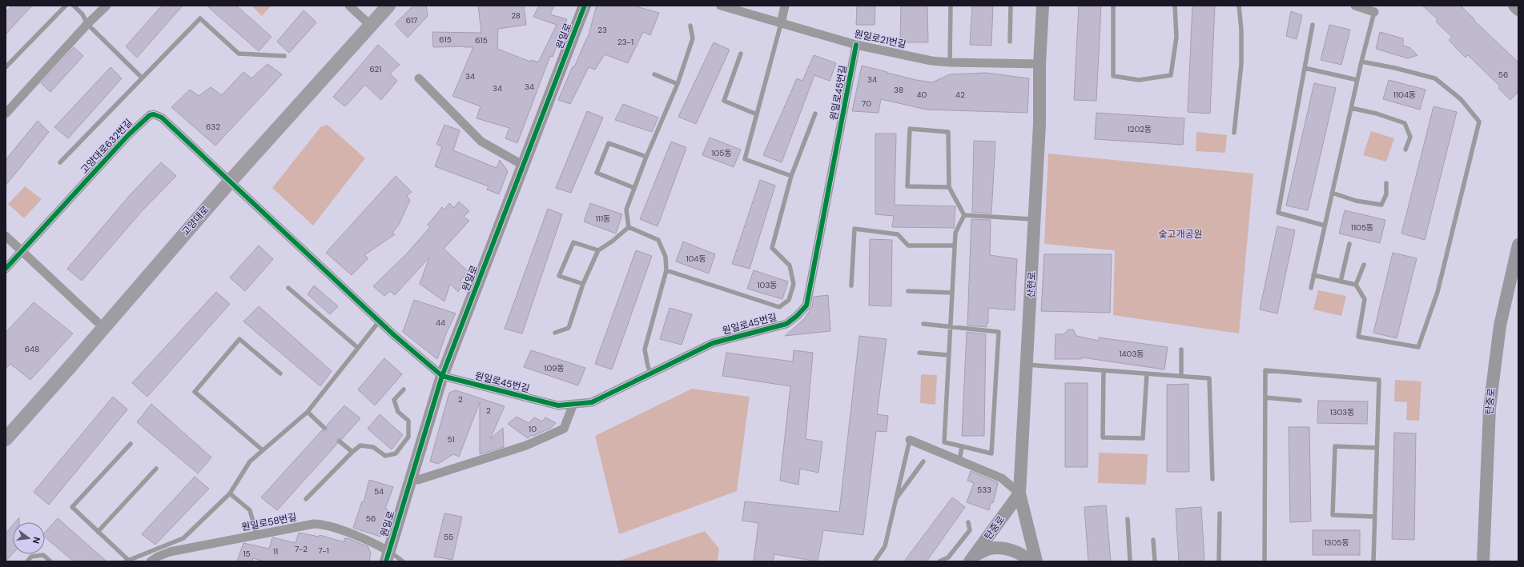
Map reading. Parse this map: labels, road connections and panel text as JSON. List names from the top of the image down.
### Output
{
  "streets": {
    "main road": [
      "원일로",
      "고양대로",
      "산현로",
      "탄중로"
    ],
    "street": [
      "원일로21번길",
      "원일로45번길",
      "고양대로632번길",
      "원일로58번길"
    ]
  },
  "crossings": [
    ["원일로", "원일로45번길"],
    ["원일로", "원일로58번길"],
    ["원일로21번길", "원일로45번길"],
    ["원일로21번길", "산현로"],
    ["고양대로632번길", "고양대로"],
    ["산현로", "탄중로"]
  ],
  "parks": ["숯고개공원"],
  "house_numbers": [
    "28",
    "617",
    "23",
    "615",
    "615",
    "23-1",
    "621",
    "56",
    "34",
    "34",
    "34",
    "34",
    "38",
    "40",
    "42",
    "1104동",
    "70",
    "632",
    "1202동",
    "105동",
    "111동",
    "1105동",
    "104동",
    "103동",
    "44",
    "648",
    "1403동",
    "109동",
    "2",
    "2",
    "1303동",
    "10",
    "51",
    "533",
    "54",
    "56",
    "55",
    "1305동",
    "7-2",
    "7-1",
    "11",
    "15"
  ],
  "north": "right"
}
